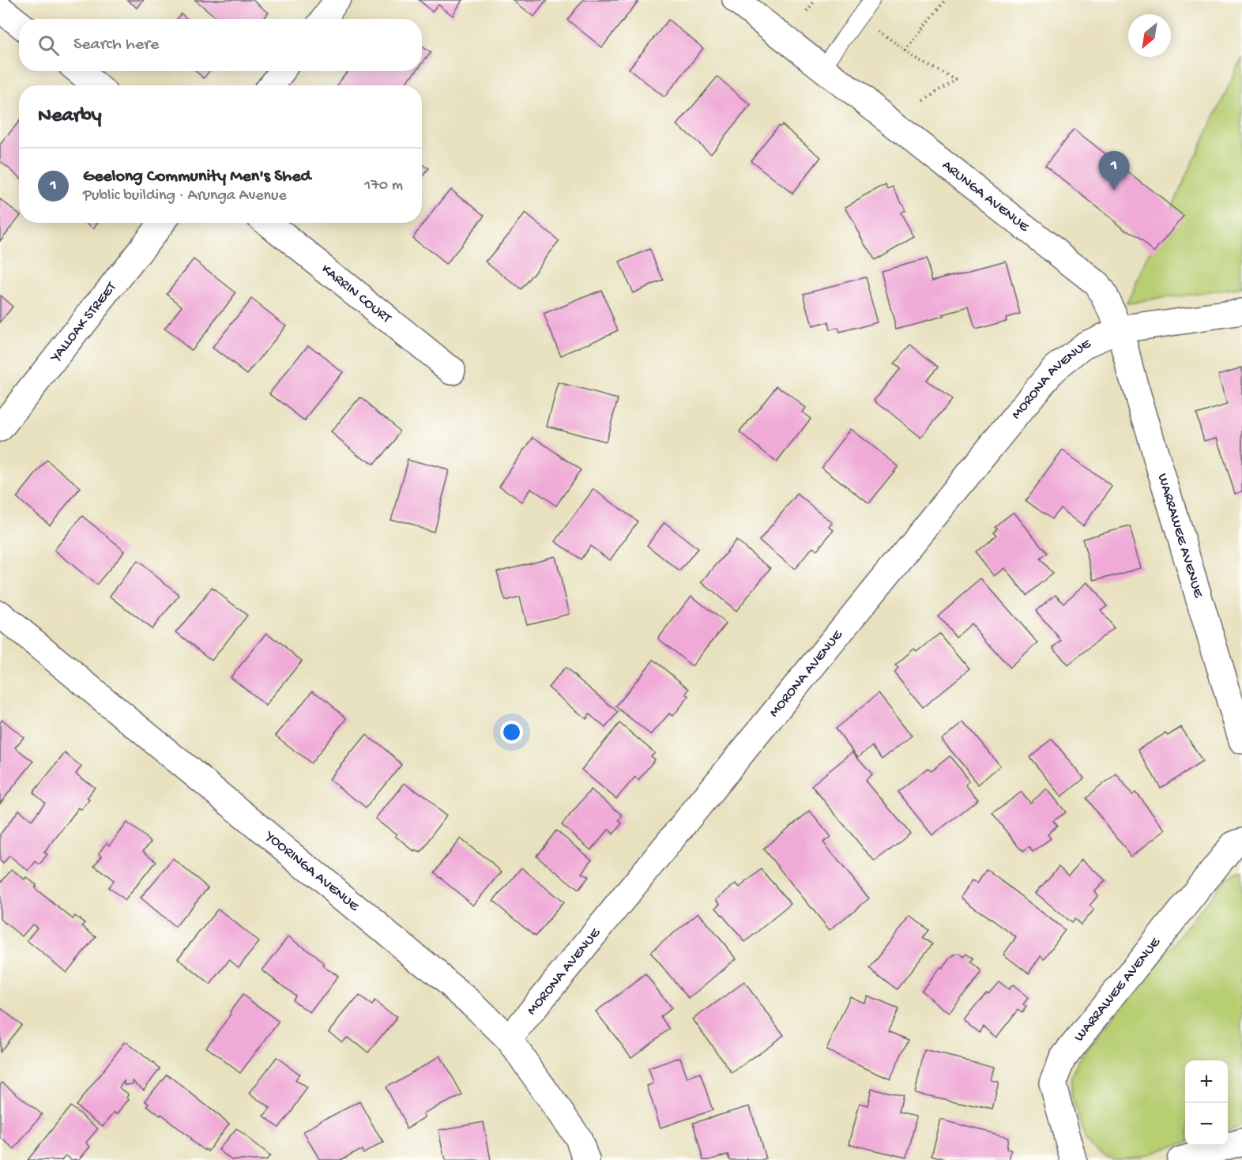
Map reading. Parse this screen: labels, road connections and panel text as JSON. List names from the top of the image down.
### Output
{
  "streets": {
    "street": [
      "ARUNGA AVENUE",
      "KARRIN COURT",
      "YALLOAK STREET",
      "MORONA AVENUE",
      "WARRAWEE AVENUE",
      "YOORINGA AVENUE"
    ]
  },
  "crossings": [
    ["ARUNGA AVENUE", "MORONA AVENUE"],
    ["ARUNGA AVENUE", "WARRAWEE AVENUE"],
    ["MORONA AVENUE", "WARRAWEE AVENUE"],
    ["MORONA AVENUE", "YOORINGA AVENUE"]
  ],
  "north": "bottom left",
  "page": {
    "search": "Search here",
    "heading": "Nearby",
    "list": [
      {
        "mark": "1",
        "name": "Geelong Community Men's Shed",
        "note": "Public building · Arunga Avenue",
        "value": "170 m"
      }
    ],
    "pins": "1",
    "map_buttons": ["+", "−"]
  }
}
